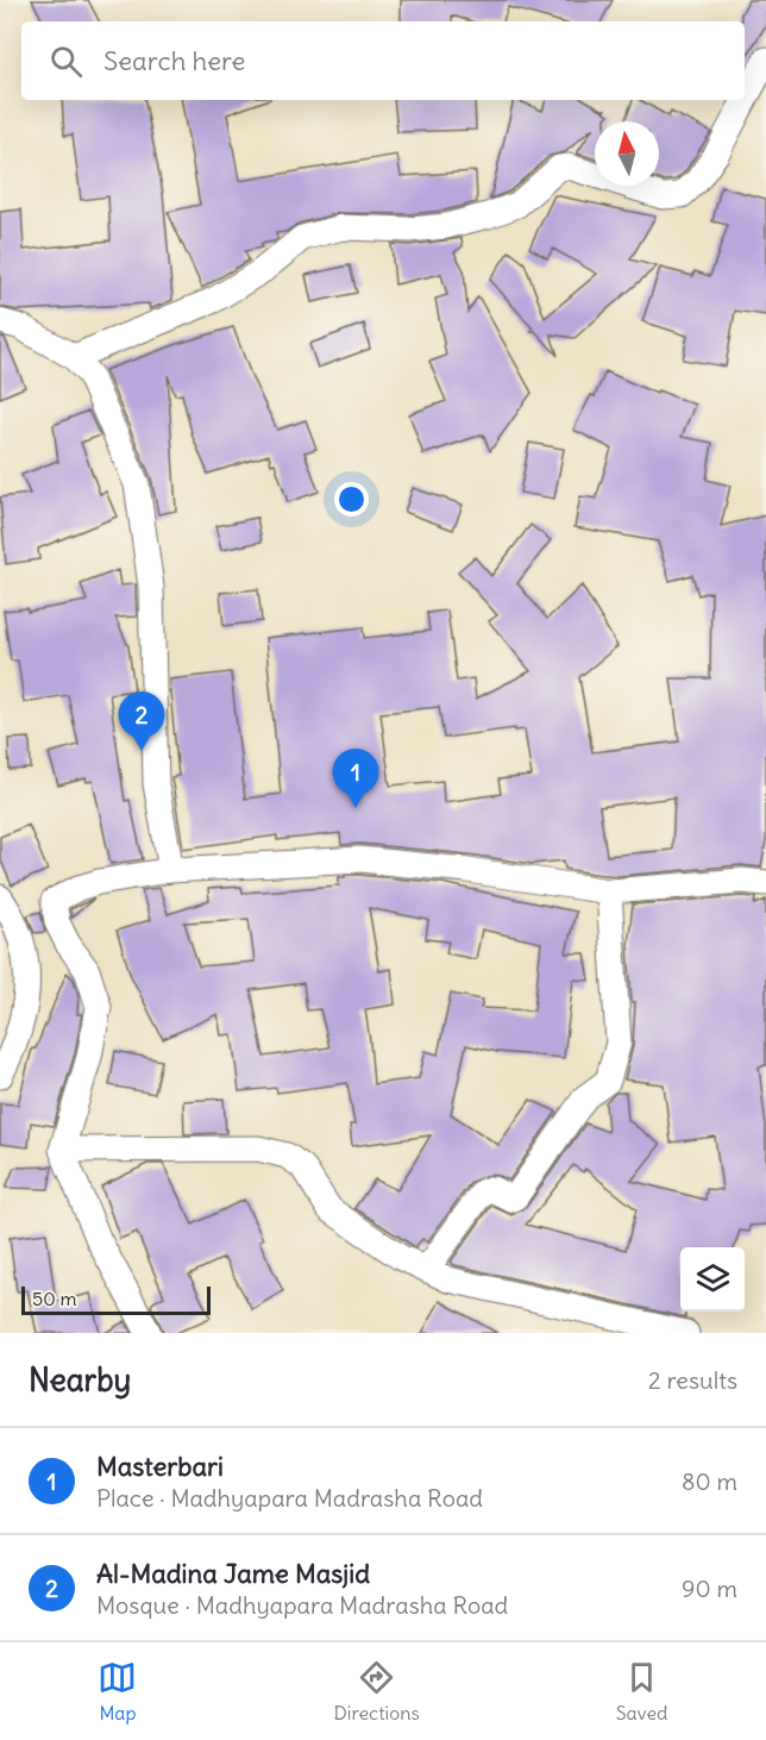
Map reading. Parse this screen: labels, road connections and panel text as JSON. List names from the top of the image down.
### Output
{
  "scale_bar": "50 m",
  "north": "top",
  "page": {
    "search": "Search here",
    "pins": ["2", "1"],
    "scale": "50 m",
    "heading": ["Nearby", "2 results"],
    "list": [
      {
        "mark": "1",
        "name": "Masterbari",
        "note": "Place · Madhyapara Madrasha Road",
        "value": "80 m"
      },
      {
        "mark": "2",
        "name": "Al-Madina Jame Masjid",
        "note": "Mosque · Madhyapara Madrasha Road",
        "value": "90 m"
      }
    ],
    "nav": ["Map", "Directions", "Saved"]
  }
}
